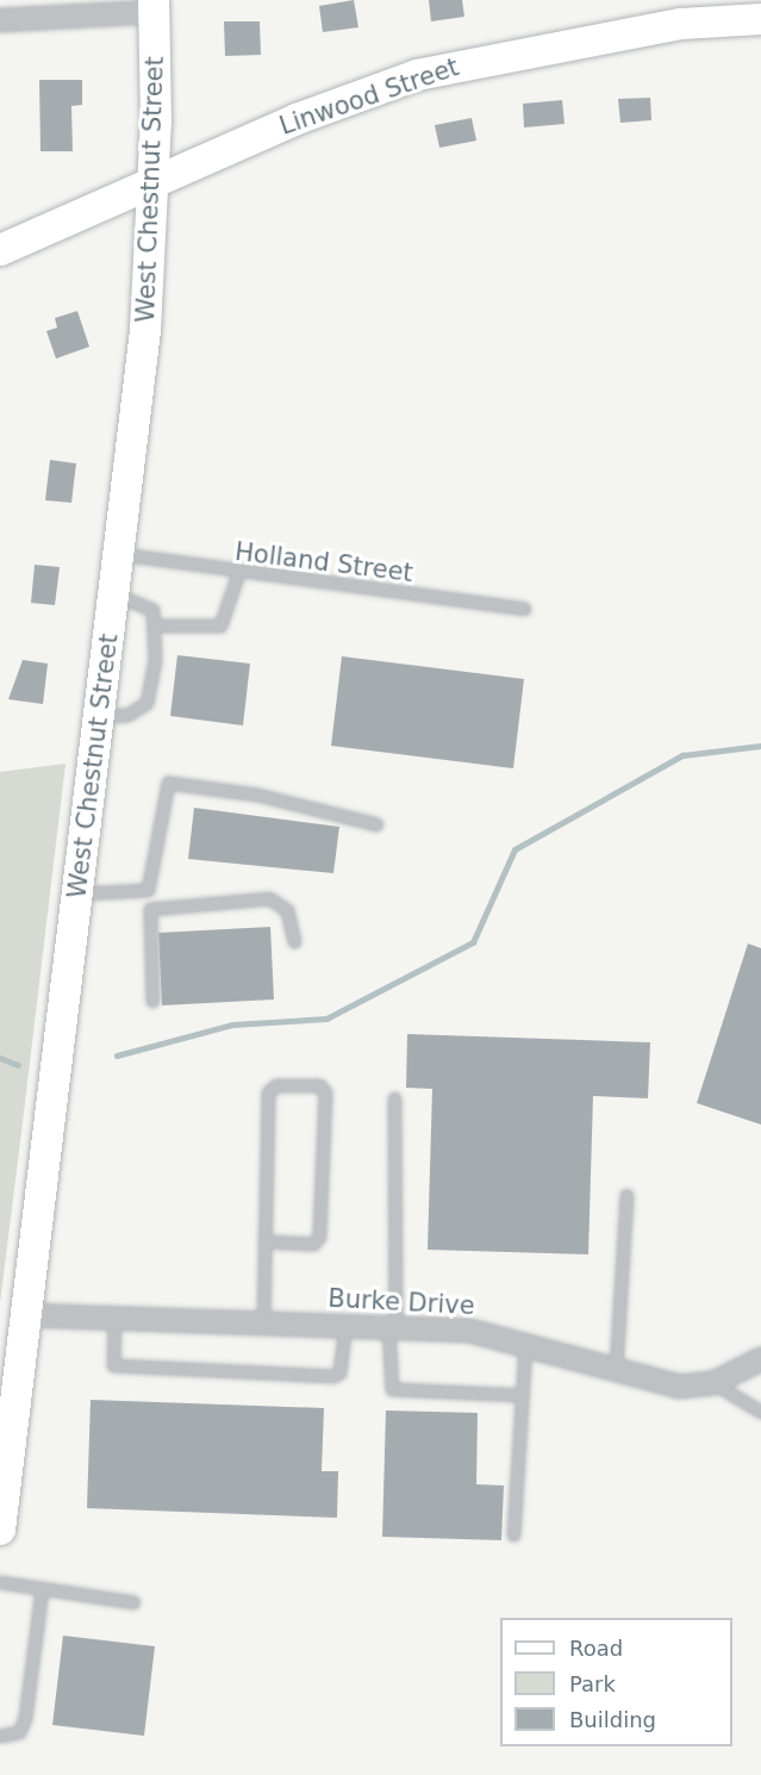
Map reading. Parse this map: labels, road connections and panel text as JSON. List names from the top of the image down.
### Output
{
  "streets": {
    "main road": ["Linwood Street", "West Chestnut Street"],
    "street": ["Burke Drive"],
    "lane": ["Holland Street"]
  },
  "crossings": [
    ["Linwood Street", "West Chestnut Street"],
    ["West Chestnut Street", "Holland Street"],
    ["West Chestnut Street", "Burke Drive"]
  ],
  "legend": ["Road", "Park", "Building"]
}
